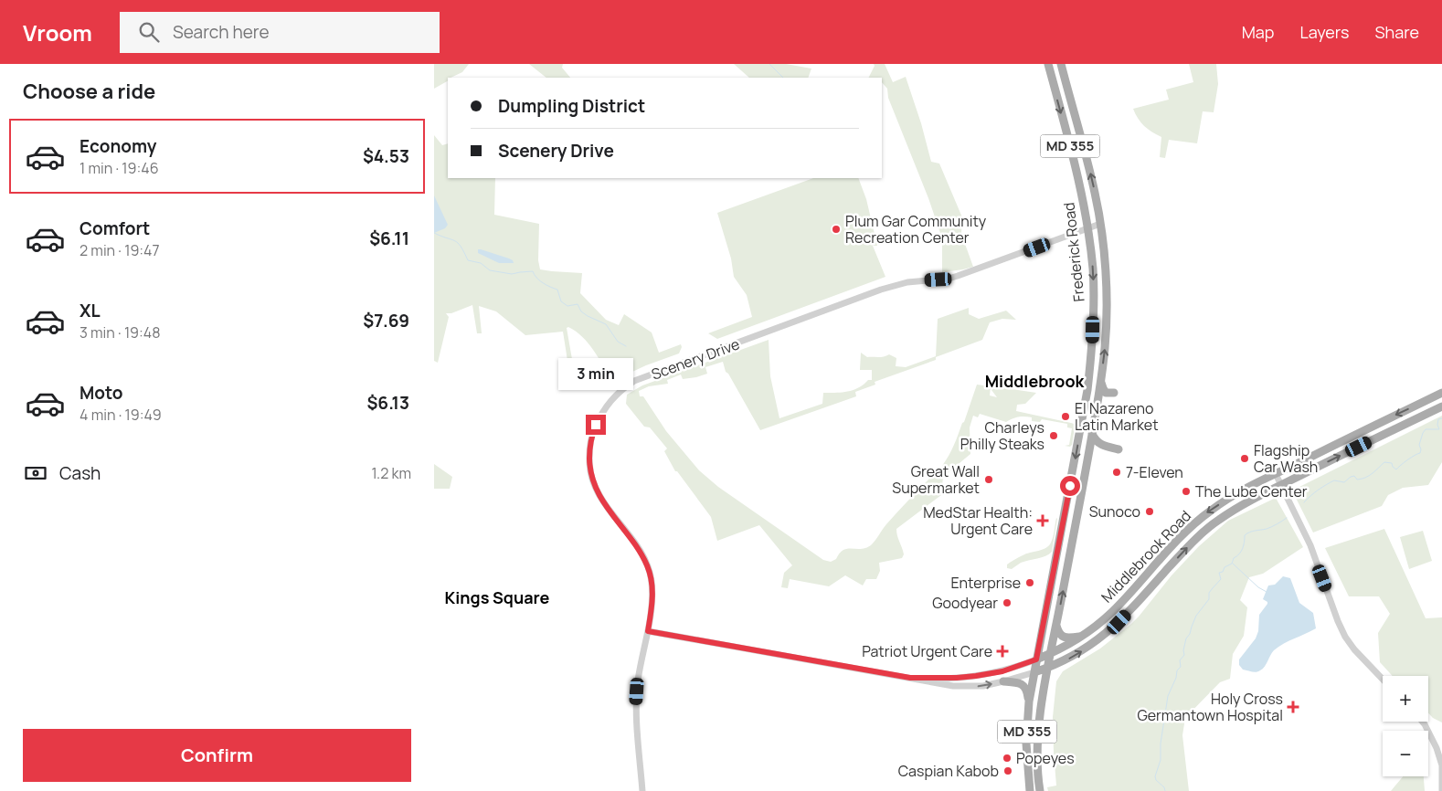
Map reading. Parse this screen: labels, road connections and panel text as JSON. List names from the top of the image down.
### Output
{
  "streets": {
    "main road": ["MD 355", "Frederick Road", "Middlebrook Road"],
    "street": ["Scenery Drive"]
  },
  "crossings": [
    ["Frederick Road", "Scenery Drive"],
    ["Frederick Road", "Middlebrook Road"],
    ["Scenery Drive", "Middlebrook Road"]
  ],
  "districts": ["Middlebrook", "Kings Square"],
  "places": {
    "other": [
      "Plum Gar Community Recreation Center",
      "El Nazareno Latin Market",
      "Charleys Philly Steaks",
      "Flagship Car Wash",
      "7-Eleven",
      "Great Wall Supermarket",
      "The Lube Center",
      "Sunoco",
      "Enterprise",
      "Goodyear",
      "Popeyes",
      "Caspian Kabob"
    ],
    "health": ["MedStar Health: Urgent Care", "Patriot Urgent Care", "Holy Cross Germantown Hospital"]
  },
  "page": {
    "header": "Vroom",
    "search": "Search here",
    "nav": ["Map", "Layers", "Share"],
    "heading": "Choose a ride",
    "banner": ["Dumpling District", "Scenery Drive"],
    "list": [
      {
        "name": "Economy",
        "note": "1 min · 19:46",
        "value": "$4.53"
      },
      {
        "name": "Comfort",
        "note": "2 min · 19:47",
        "value": "$6.11"
      },
      {
        "name": "XL",
        "note": "3 min · 19:48",
        "value": "$7.69"
      },
      {
        "name": "Moto",
        "note": "4 min · 19:49",
        "value": "$6.13"
      }
    ],
    "bubble": "3 min",
    "pay": ["Cash", "1.2 km"],
    "map_buttons": ["+", "−"],
    "buttons": "Confirm"
  }
}
